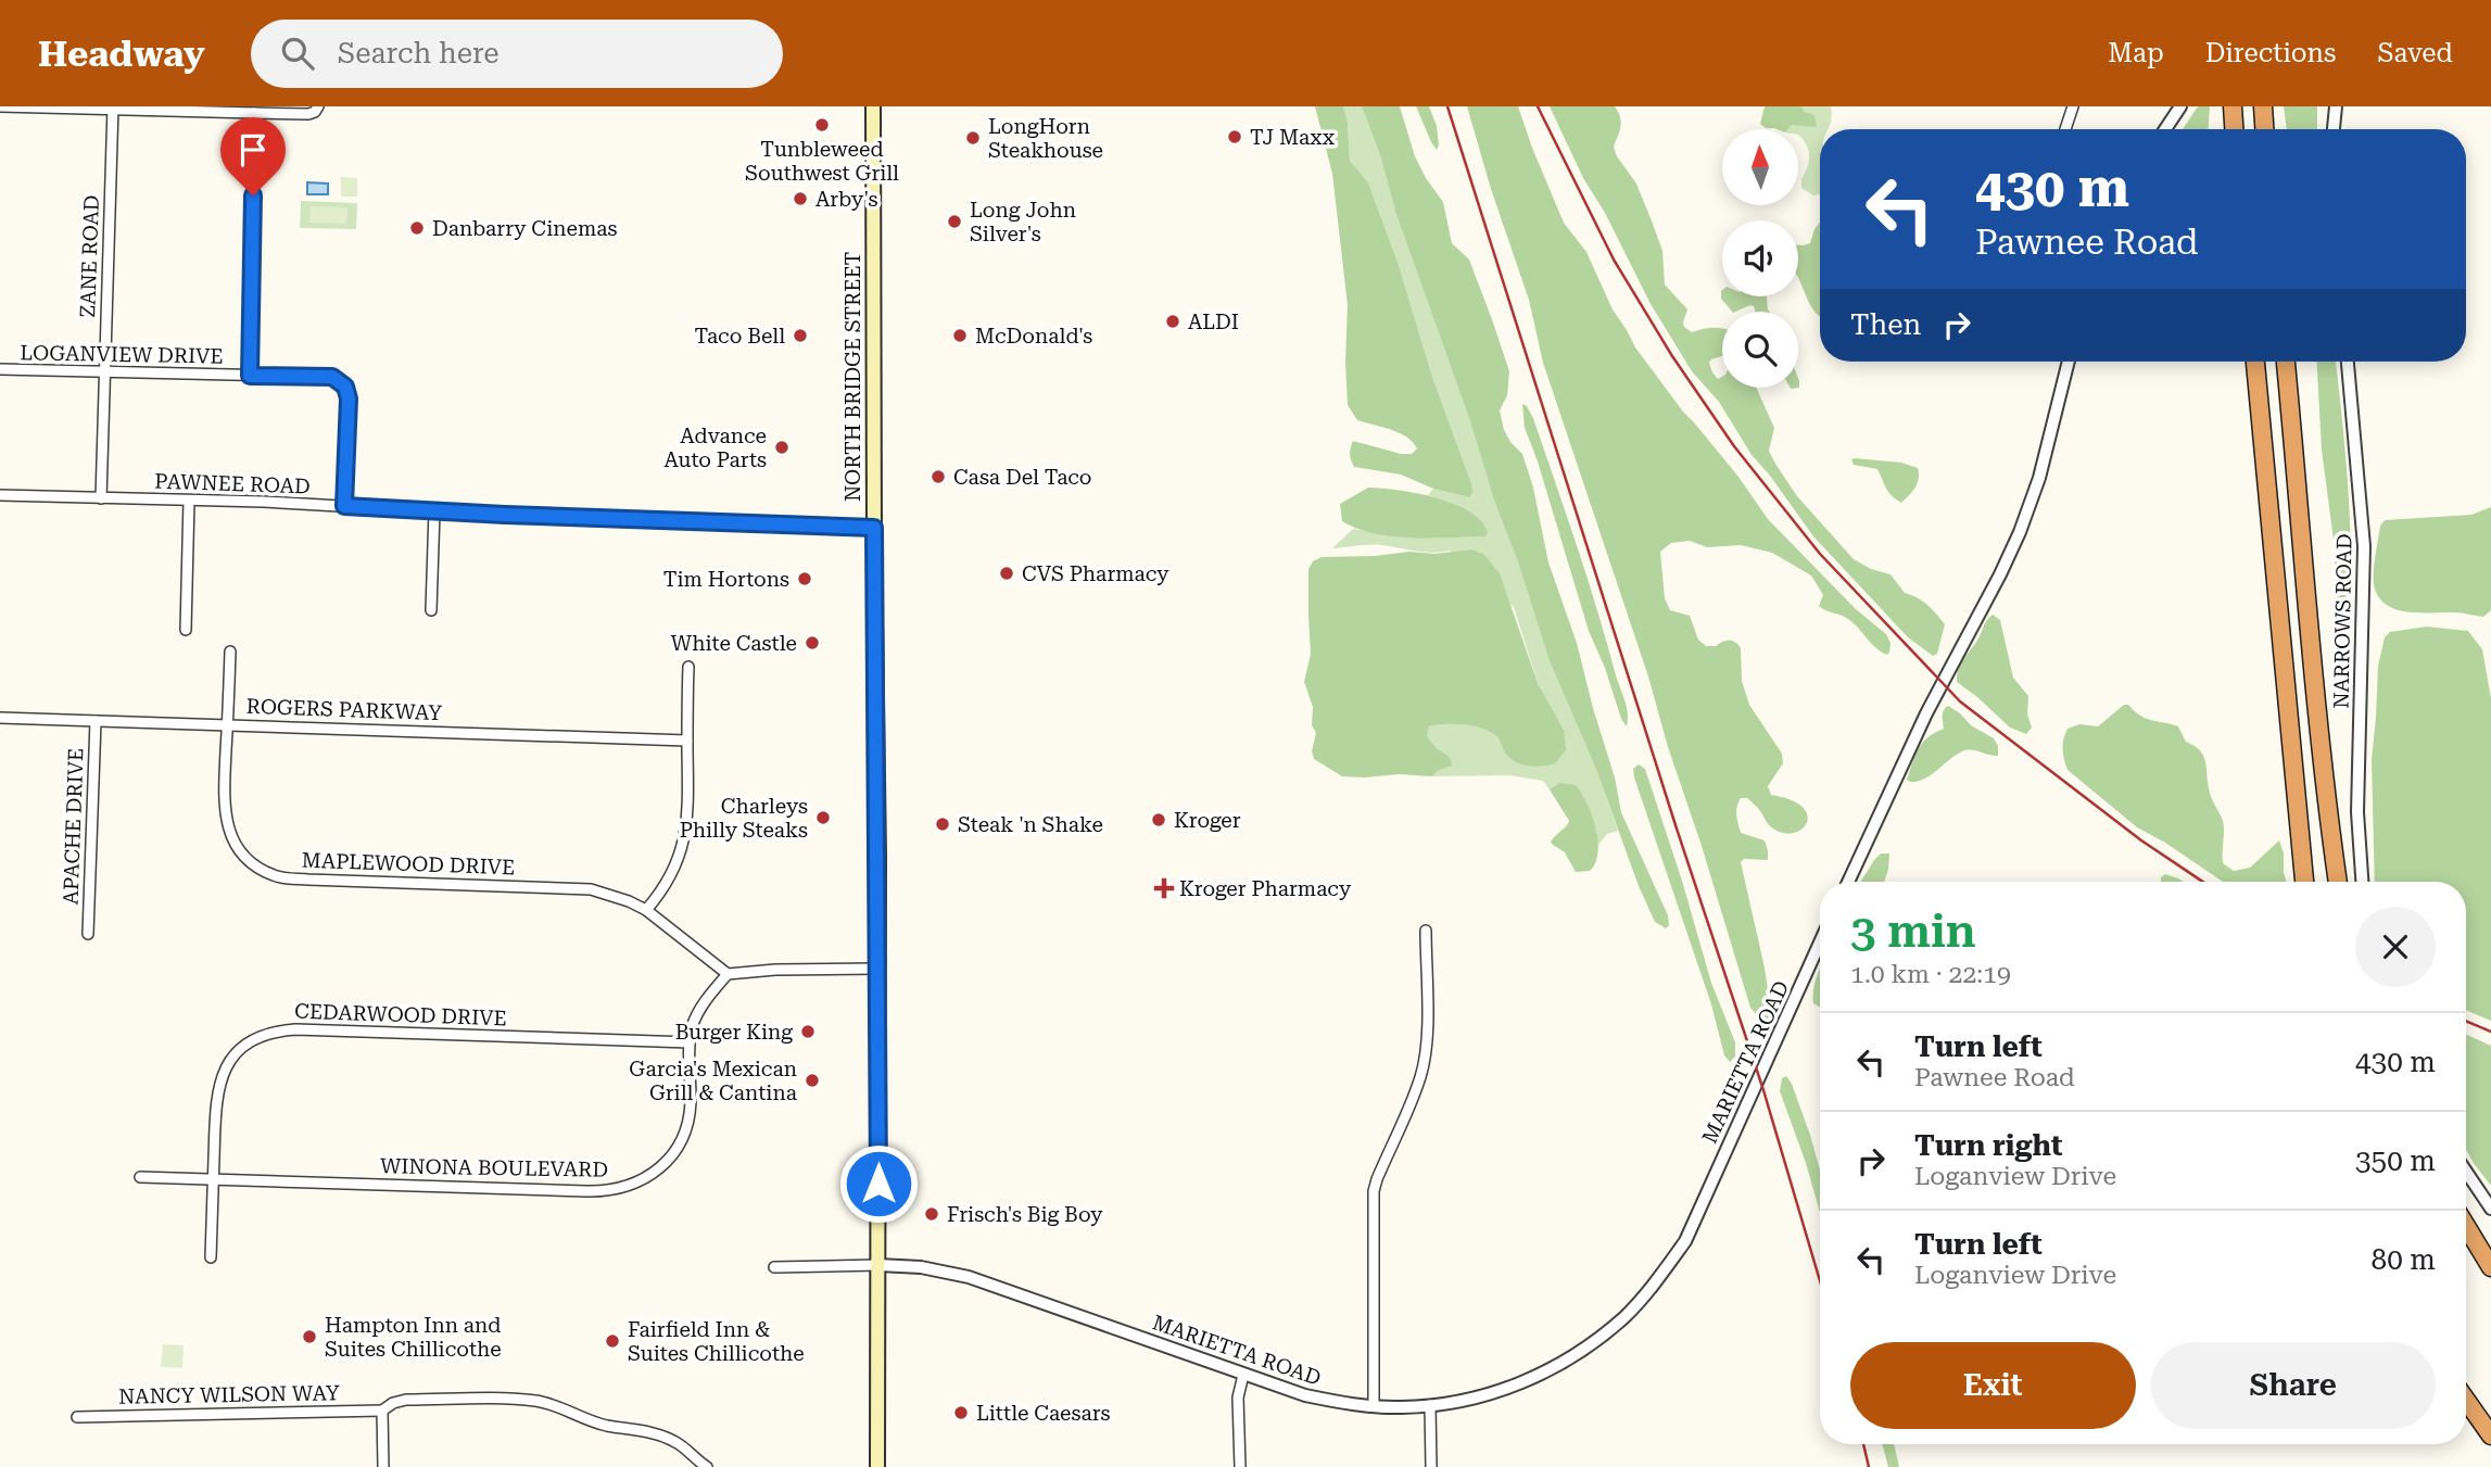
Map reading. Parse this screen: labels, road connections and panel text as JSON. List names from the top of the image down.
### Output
{
  "streets": {
    "main road": ["NORTH BRIDGE STREET"],
    "street": [
      "ZANE ROAD",
      "LOGANVIEW DRIVE",
      "PAWNEE ROAD",
      "NARROWS ROAD",
      "ROGERS PARKWAY",
      "APACHE DRIVE",
      "MAPLEWOOD DRIVE",
      "CEDARWOOD DRIVE",
      "MARIETTA ROAD",
      "WINONA BOULEVARD",
      "NANCY WILSON WAY"
    ]
  },
  "crossings": [
    ["ZANE ROAD", "LOGANVIEW DRIVE"],
    ["ZANE ROAD", "PAWNEE ROAD"],
    ["LOGANVIEW DRIVE", "PAWNEE ROAD"],
    ["NORTH BRIDGE STREET", "PAWNEE ROAD"],
    ["NORTH BRIDGE STREET", "MARIETTA ROAD"],
    ["ROGERS PARKWAY", "APACHE DRIVE"],
    ["ROGERS PARKWAY", "MAPLEWOOD DRIVE"],
    ["MAPLEWOOD DRIVE", "WINONA BOULEVARD"],
    ["CEDARWOOD DRIVE", "WINONA BOULEVARD"]
  ],
  "places": {
    "other": [
      "Tunbleweed Southwest Grill",
      "TJ Maxx",
      "LongHorn Steakhouse",
      "Arby's",
      "Long John Silver's",
      "Danbarry Cinemas",
      "ALDI",
      "Taco Bell",
      "McDonald's",
      "Advance Auto Parts",
      "Casa Del Taco",
      "CVS Pharmacy",
      "Tim Hortons",
      "White Castle",
      "Charleys Philly Steaks",
      "Kroger",
      "Steak 'n Shake",
      "Burger King",
      "Garcia's Mexican Grill & Cantina",
      "Frisch's Big Boy",
      "Hampton Inn and Suites Chillicothe",
      "Fairfield Inn & Suites Chillicothe",
      "Little Caesars"
    ],
    "health": ["Kroger Pharmacy"]
  },
  "north": "top",
  "page": {
    "header": "Headway",
    "search": "Search here",
    "nav": ["Map", "Directions", "Saved"],
    "turn": ["430 m", "Pawnee Road"],
    "then": "Then",
    "heading": ["3 min", "1.0 km · 22:19"],
    "list": [
      {
        "name": "Turn left",
        "note": "Pawnee Road",
        "value": "430 m"
      },
      {
        "name": "Turn right",
        "note": "Loganview Drive",
        "value": "350 m"
      },
      {
        "name": "Turn left",
        "note": "Loganview Drive",
        "value": "80 m"
      }
    ],
    "buttons": ["Exit", "Share"]
  }
}
